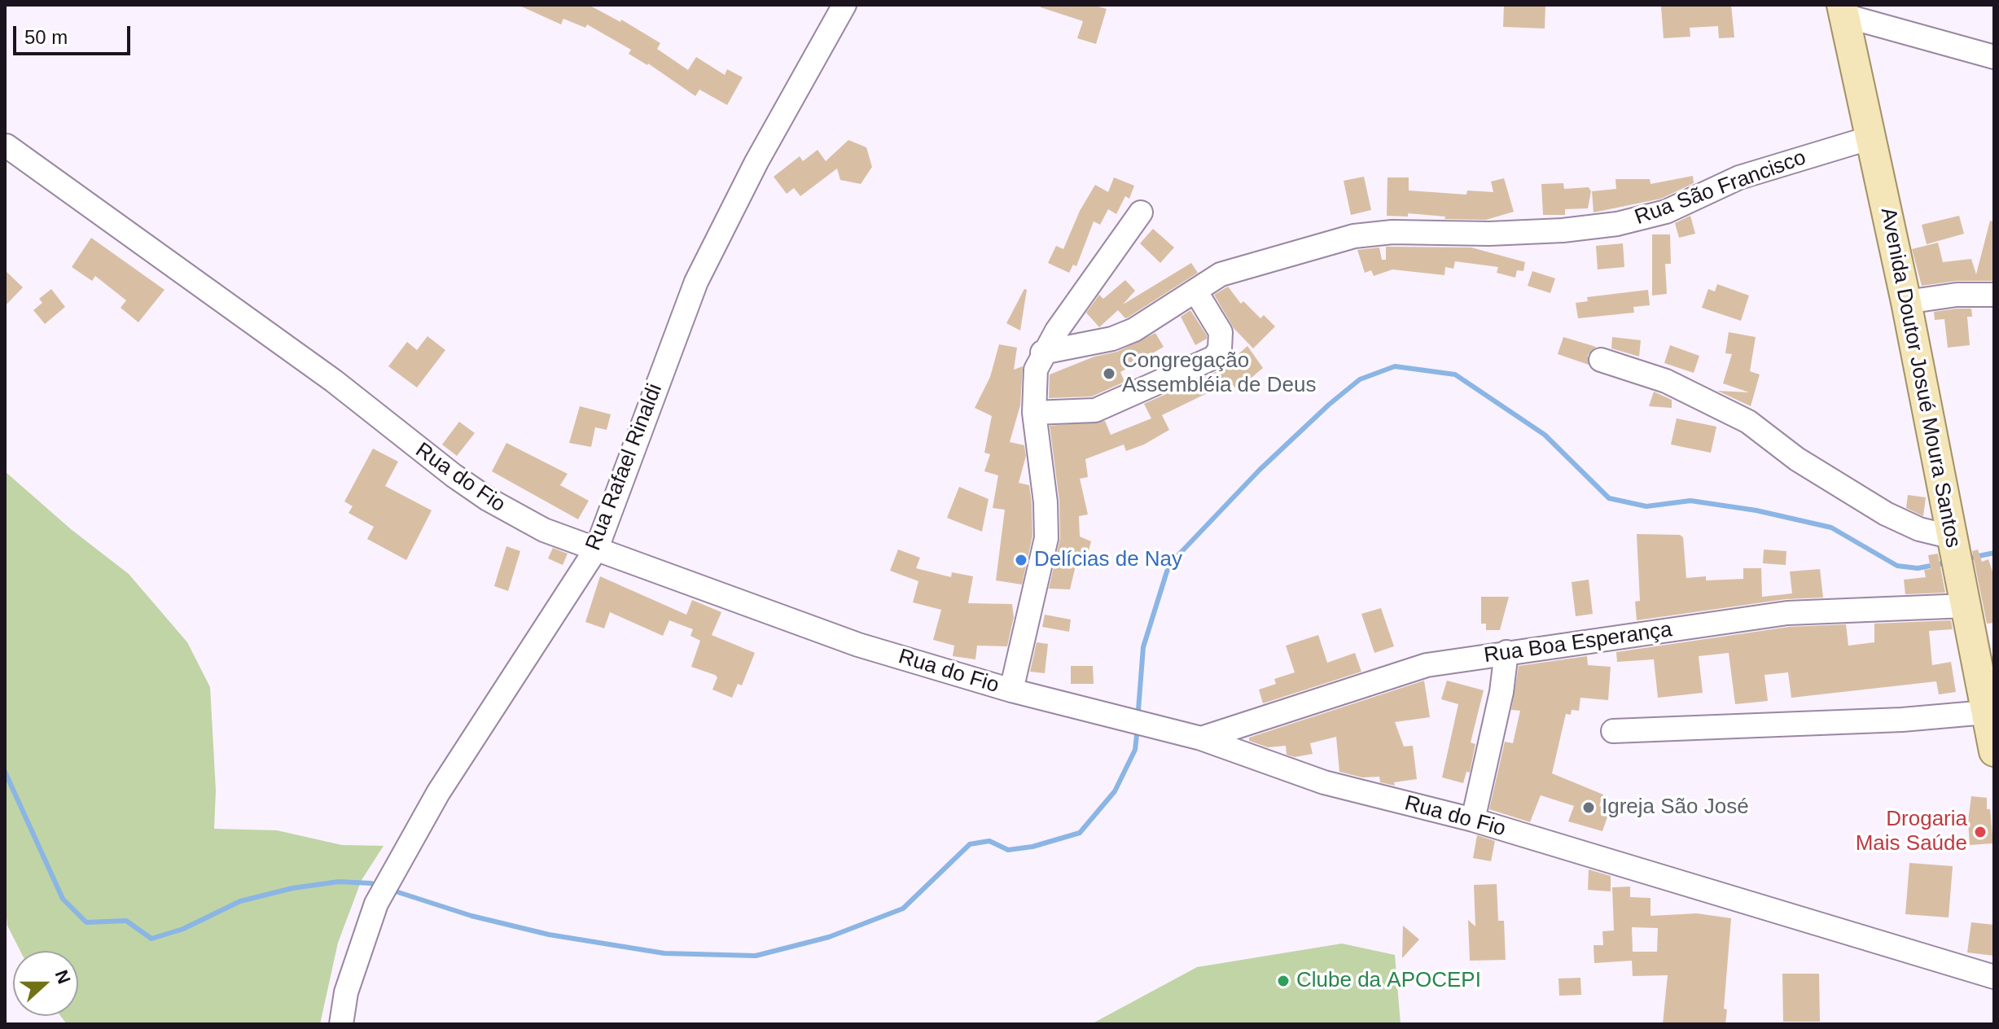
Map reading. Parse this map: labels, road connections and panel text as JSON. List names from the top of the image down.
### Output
{
  "streets": {
    "main road": ["Avenida Doutor Josué Moura Santos"],
    "street": [
      "Rua São Francisco",
      "Rua Rafael Rinaldi",
      "Rua do Fio",
      "Rua Boa Esperança"
    ]
  },
  "crossings": [
    ["Rua São Francisco", "Avenida Doutor Josué Moura Santos"],
    ["Avenida Doutor Josué Moura Santos", "Rua Boa Esperança"],
    ["Rua Rafael Rinaldi", "Rua do Fio"],
    ["Rua do Fio", "Rua Boa Esperança"]
  ],
  "places": [
    "Congregação Assembléia de Deus",
    "Delícias de Nay",
    "Igreja São José",
    "Drogaria Mais Saúde",
    "Clube da APOCEPI"
  ],
  "scale_bar": "50 m",
  "north": "right"
}
